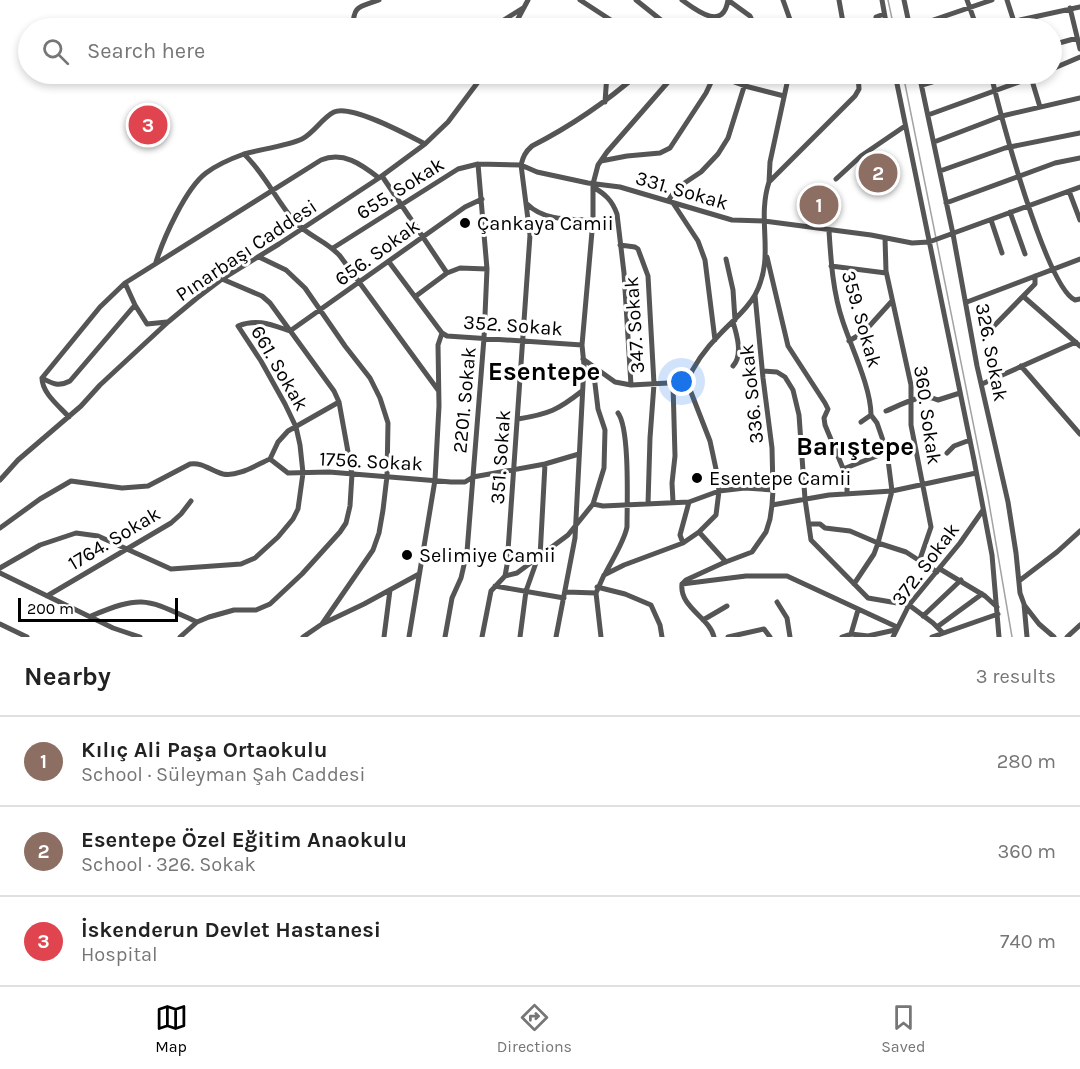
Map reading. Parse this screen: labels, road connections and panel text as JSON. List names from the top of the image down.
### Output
{
  "streets": {
    "street": [
      "655. Sokak",
      "331. Sokak",
      "Pınarbaşı Caddesi",
      "656. Sokak",
      "359. Sokak",
      "352. Sokak",
      "347. Sokak",
      "326. Sokak",
      "661. Sokak",
      "336. Sokak",
      "2201. Sokak",
      "360. Sokak",
      "351. Sokak",
      "1756. Sokak",
      "1764. Sokak",
      "372. Sokak"
    ]
  },
  "crossings": [
    ["655. Sokak", "331. Sokak"],
    ["655. Sokak", "2201. Sokak"],
    ["655. Sokak", "351. Sokak"],
    ["331. Sokak", "359. Sokak"],
    ["331. Sokak", "326. Sokak"],
    ["331. Sokak", "360. Sokak"],
    ["656. Sokak", "661. Sokak"],
    ["656. Sokak", "2201. Sokak"],
    ["352. Sokak", "2201. Sokak"],
    ["352. Sokak", "351. Sokak"],
    ["326. Sokak", "372. Sokak"],
    ["661. Sokak", "1756. Sokak"],
    ["661. Sokak", "1764. Sokak"],
    ["2201. Sokak", "1756. Sokak"],
    ["351. Sokak", "1756. Sokak"]
  ],
  "districts": ["Esentepe", "Barıştepe"],
  "places": ["Çankaya Camii", "Esentepe Camii", "Selimiye Camii"],
  "scale_bar": "200 m",
  "page": {
    "search": "Search here",
    "pins": ["3", "2", "1"],
    "scale": "200 m",
    "heading": ["Nearby", "3 results"],
    "list": [
      {
        "mark": "1",
        "name": "Kılıç Ali Paşa Ortaokulu",
        "note": "School · Süleyman Şah Caddesi",
        "value": "280 m"
      },
      {
        "mark": "2",
        "name": "Esentepe Özel Eğitim Anaokulu",
        "note": "School · 326. Sokak",
        "value": "360 m"
      },
      {
        "mark": "3",
        "name": "İskenderun Devlet Hastanesi",
        "note": "Hospital",
        "value": "740 m"
      }
    ],
    "nav": ["Map", "Directions", "Saved"]
  }
}
